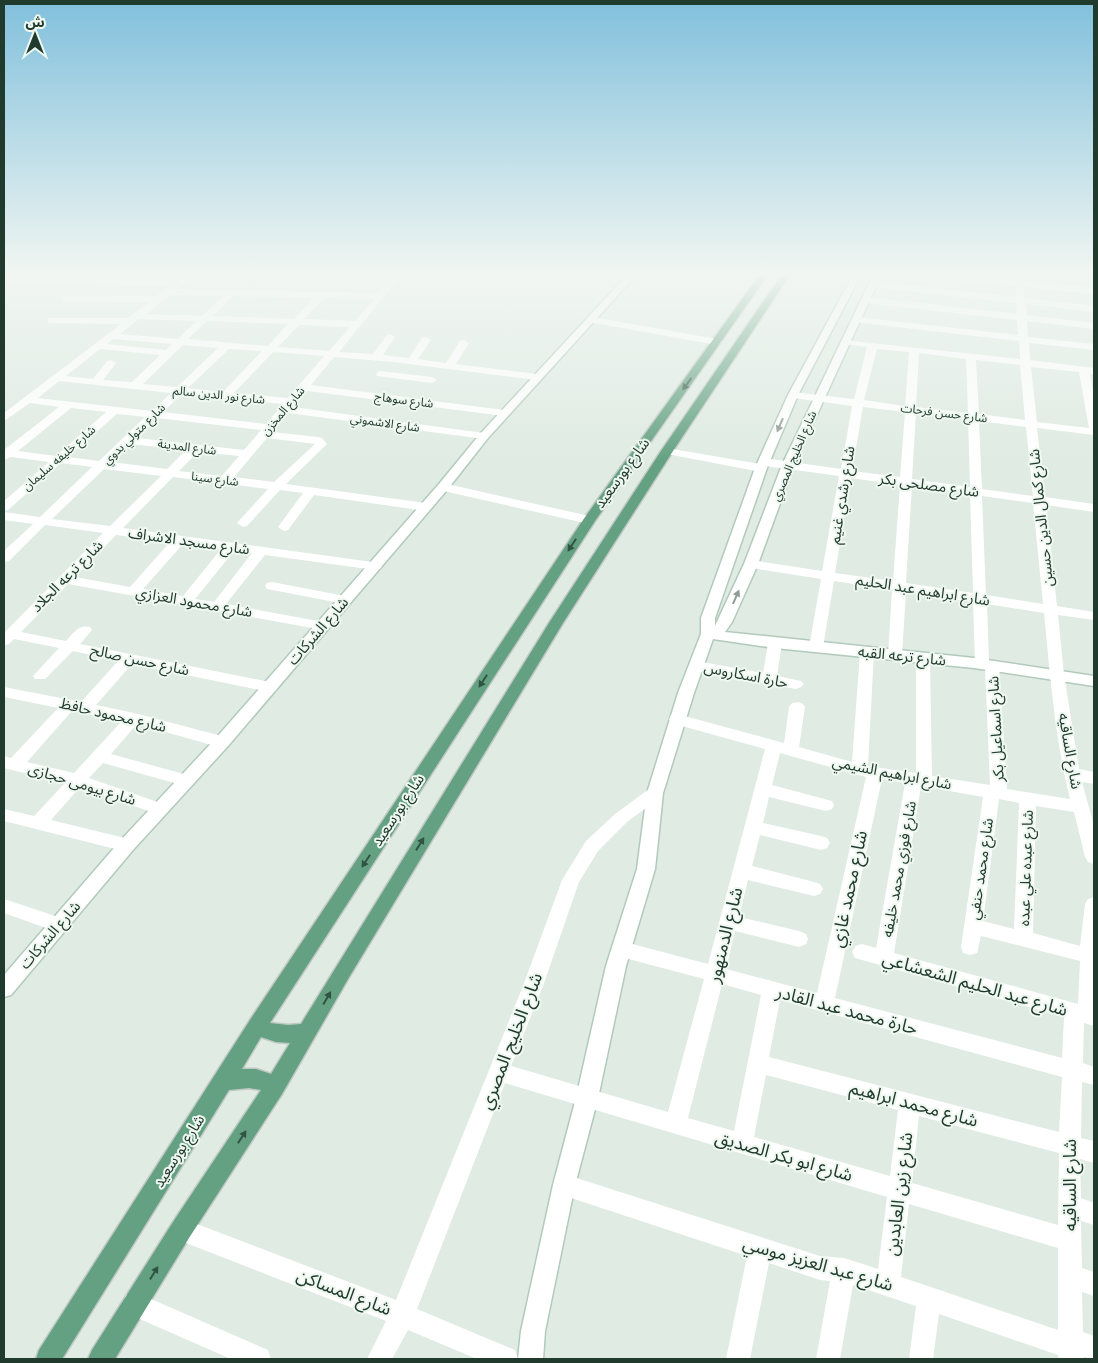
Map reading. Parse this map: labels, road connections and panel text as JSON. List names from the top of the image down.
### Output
{
  "streets": {
    "main road": ["شارع بورسعيد"],
    "street": [
      "شارع نور الدين سالم",
      "شارع سوهاج",
      "شارع المخزن",
      "شارع حسن فرحات",
      "شارع الاشموني",
      "شارع متولي بدوي",
      "شارع المدينة",
      "شارع الخليج المصري",
      "شارع خليفه سليمان",
      "شارع سينا",
      "شارع مصلحى بكر",
      "شارع رشدي غنيم",
      "شارع كمال الدين حسين",
      "شارع مسجد الاشراف",
      "شارع ترعه الجلاد",
      "شارع ابراهيم عبد الحليم",
      "شارع محمود العزازي",
      "شارع الشركات",
      "شارع ترعه القبه",
      "شارع حسن صالح",
      "حارة اسكاروس",
      "شارع محمود حافظ",
      "شارع اسماعيل بكر",
      "شارع الساقيه",
      "شارع ابراهيم الشيمي",
      "شارع بيومى حجازى",
      "شارع عبده علي عبده",
      "شارع فوزي محمد خليفه",
      "شارع محمد حنفي",
      "شارع محمد غازي",
      "شارع الدمنهور",
      "شارع عبد الحليم الشعشاعي",
      "حارة محمد عبد القادر",
      "شارع محمد ابراهيم",
      "شارع ابو بكر الصديق",
      "شارع زين العابدين",
      "شارع عبد العزيز موسي",
      "شارع المساكن"
    ]
  },
  "crossings": [
    ["شارع نور الدين سالم", "شارع المخزن"],
    ["شارع نور الدين سالم", "شارع الاشموني"],
    ["شارع نور الدين سالم", "شارع متولي بدوي"],
    ["شارع سوهاج", "شارع المخزن"],
    ["شارع سوهاج", "شارع الشركات"],
    ["شارع المخزن", "شارع الاشموني"],
    ["شارع المخزن", "شارع المدينة"],
    ["شارع المخزن", "شارع سينا"],
    ["شارع حسن فرحات", "شارع الخليج المصري"],
    ["شارع حسن فرحات", "شارع رشدي غنيم"],
    ["شارع حسن فرحات", "شارع كمال الدين حسين"],
    ["شارع حسن فرحات", "شارع اسماعيل بكر"],
    ["شارع الاشموني", "شارع الشركات"],
    ["شارع متولي بدوي", "شارع المدينة"],
    ["شارع متولي بدوي", "شارع سينا"],
    ["شارع متولي بدوي", "شارع مسجد الاشراف"],
    ["شارع المدينة", "شارع ترعه الجلاد"],
    ["شارع الخليج المصري", "شارع مصلحى بكر"],
    ["شارع الخليج المصري", "شارع ابراهيم عبد الحليم"],
    ["شارع الخليج المصري", "شارع ترعه القبه"],
    ["شارع الخليج المصري", "حارة اسكاروس"],
    ["شارع الخليج المصري", "شارع ابراهيم الشيمي"],
    ["شارع الخليج المصري", "حارة محمد عبد القادر"],
    ["شارع الخليج المصري", "شارع ابو بكر الصديق"],
    ["شارع الخليج المصري", "شارع عبد العزيز موسي"],
    ["شارع الخليج المصري", "شارع المساكن"],
    ["شارع خليفه سليمان", "شارع سينا"],
    ["شارع بورسعيد", "شارع مصلحى بكر"],
    ["شارع بورسعيد", "شارع المساكن"],
    ["شارع سينا", "شارع ترعه الجلاد"],
    ["شارع سينا", "شارع الشركات"],
    ["شارع مصلحى بكر", "شارع رشدي غنيم"],
    ["شارع مصلحى بكر", "شارع كمال الدين حسين"],
    ["شارع مصلحى بكر", "شارع اسماعيل بكر"],
    ["شارع رشدي غنيم", "شارع ابراهيم عبد الحليم"],
    ["شارع رشدي غنيم", "شارع ترعه القبه"],
    ["شارع كمال الدين حسين", "شارع ابراهيم عبد الحليم"],
    ["شارع كمال الدين حسين", "شارع ترعه القبه"],
    ["شارع كمال الدين حسين", "شارع الساقيه"],
    ["شارع مسجد الاشراف", "شارع ترعه الجلاد"],
    ["شارع مسجد الاشراف", "شارع الشركات"],
    ["شارع ترعه الجلاد", "شارع محمود العزازي"],
    ["شارع ترعه الجلاد", "شارع حسن صالح"],
    ["شارع ابراهيم عبد الحليم", "شارع اسماعيل بكر"],
    ["شارع محمود العزازي", "شارع الشركات"],
    ["شارع الشركات", "شارع حسن صالح"],
    ["شارع الشركات", "شارع محمود حافظ"],
    ["شارع الشركات", "شارع بيومى حجازى"],
    ["شارع ترعه القبه", "شارع اسماعيل بكر"],
    ["شارع ترعه القبه", "شارع الساقيه"],
    ["شارع ترعه القبه", "شارع فوزي محمد خليفه"],
    ["شارع ترعه القبه", "شارع محمد غازي"],
    ["شارع اسماعيل بكر", "شارع ابراهيم الشيمي"],
    ["شارع اسماعيل بكر", "شارع محمد حنفي"],
    ["شارع الساقيه", "شارع ابراهيم الشيمي"],
    ["شارع الساقيه", "شارع عبد الحليم الشعشاعي"],
    ["شارع الساقيه", "حارة محمد عبد القادر"],
    ["شارع الساقيه", "شارع محمد ابراهيم"],
    ["شارع الساقيه", "شارع ابو بكر الصديق"],
    ["شارع الساقيه", "شارع عبد العزيز موسي"],
    ["شارع ابراهيم الشيمي", "شارع عبده علي عبده"],
    ["شارع ابراهيم الشيمي", "شارع فوزي محمد خليفه"],
    ["شارع ابراهيم الشيمي", "شارع محمد حنفي"],
    ["شارع ابراهيم الشيمي", "شارع محمد غازي"],
    ["شارع ابراهيم الشيمي", "شارع الدمنهور"],
    ["شارع فوزي محمد خليفه", "شارع عبد الحليم الشعشاعي"],
    ["شارع محمد غازي", "حارة محمد عبد القادر"],
    ["شارع الدمنهور", "حارة محمد عبد القادر"],
    ["شارع الدمنهور", "شارع ابو بكر الصديق"],
    ["شارع محمد ابراهيم", "شارع زين العابدين"],
    ["شارع ابو بكر الصديق", "شارع زين العابدين"],
    ["شارع زين العابدين", "شارع عبد العزيز موسي"]
  ],
  "north": "top"
}
